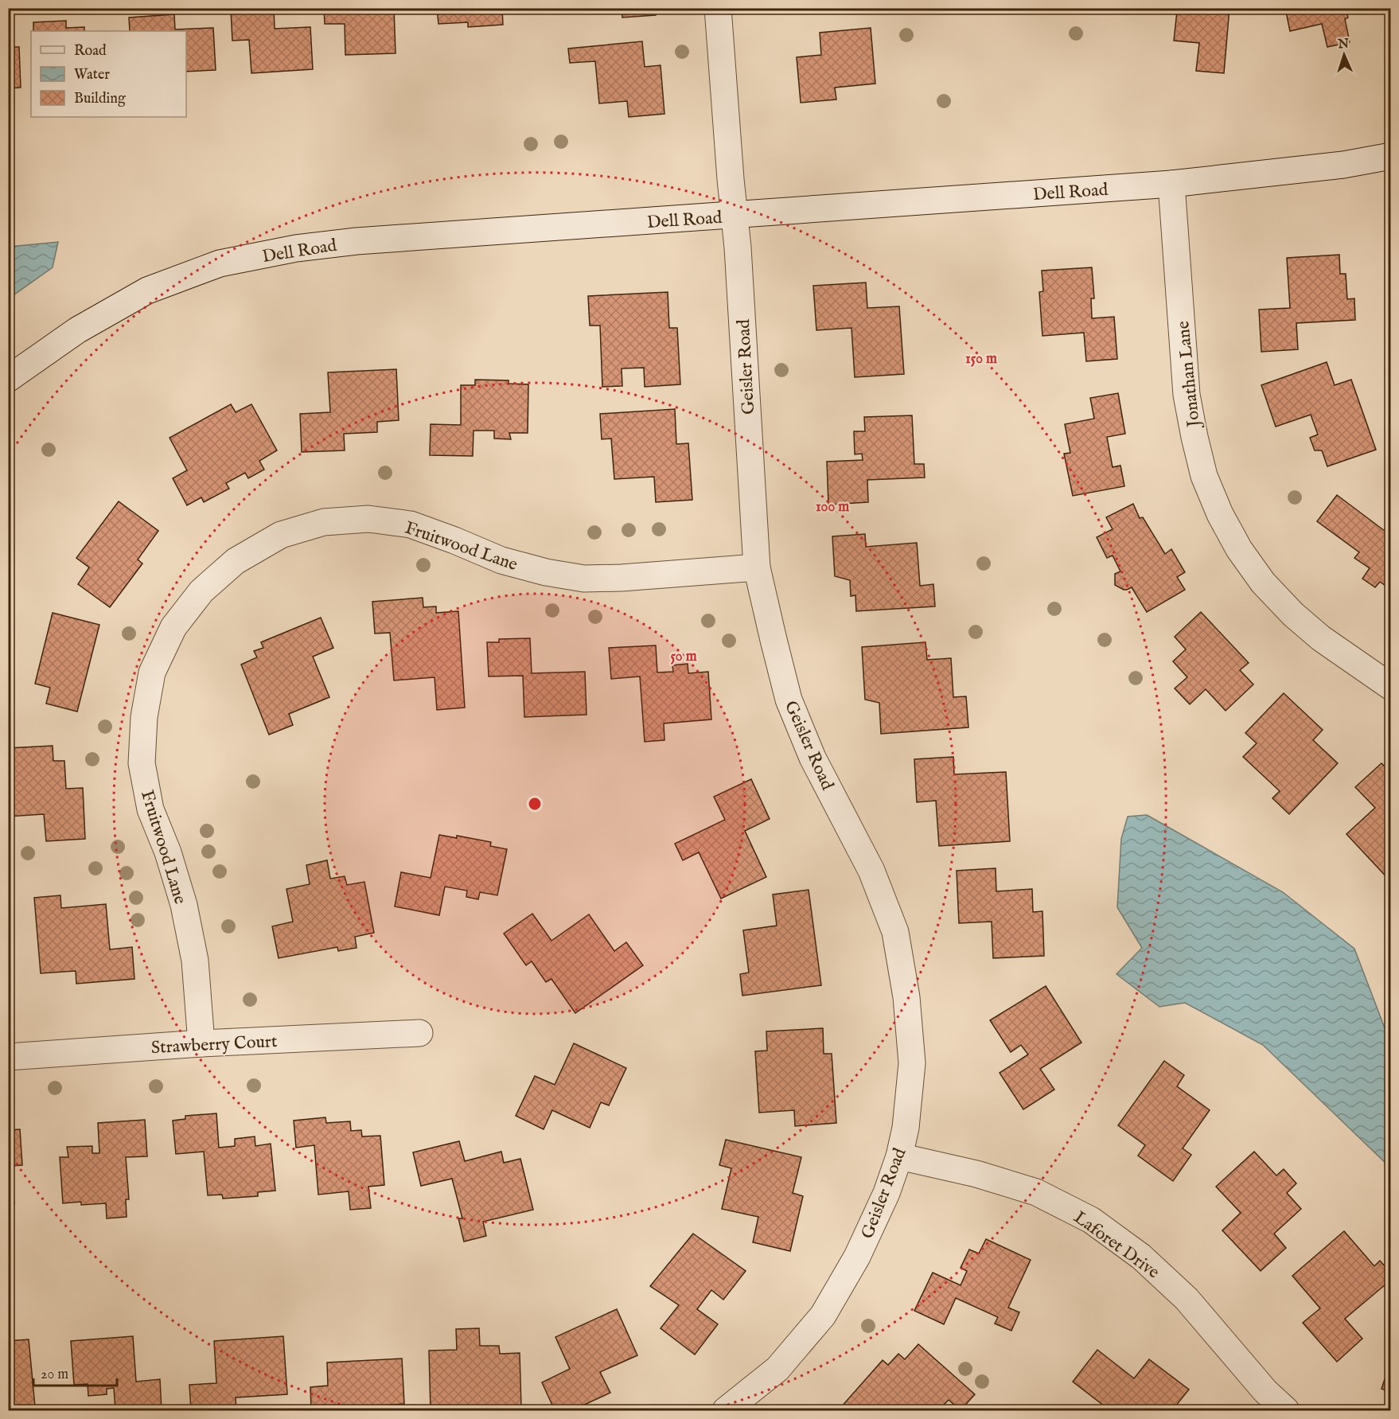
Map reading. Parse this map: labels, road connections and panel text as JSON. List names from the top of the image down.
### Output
{
  "streets": {
    "street": [
      "Dell Road",
      "Geisler Road",
      "Jonathan Lane",
      "Fruitwood Lane",
      "Strawberry Court",
      "Laforet Drive"
    ]
  },
  "crossings": [
    ["Dell Road", "Geisler Road"],
    ["Dell Road", "Jonathan Lane"],
    ["Geisler Road", "Fruitwood Lane"],
    ["Geisler Road", "Laforet Drive"],
    ["Fruitwood Lane", "Strawberry Court"]
  ],
  "legend": ["Road", "Water", "Building"],
  "scale_bar": "20 m",
  "north": "top",
  "rings": ["150 m", "100 m", "50 m"]
}
